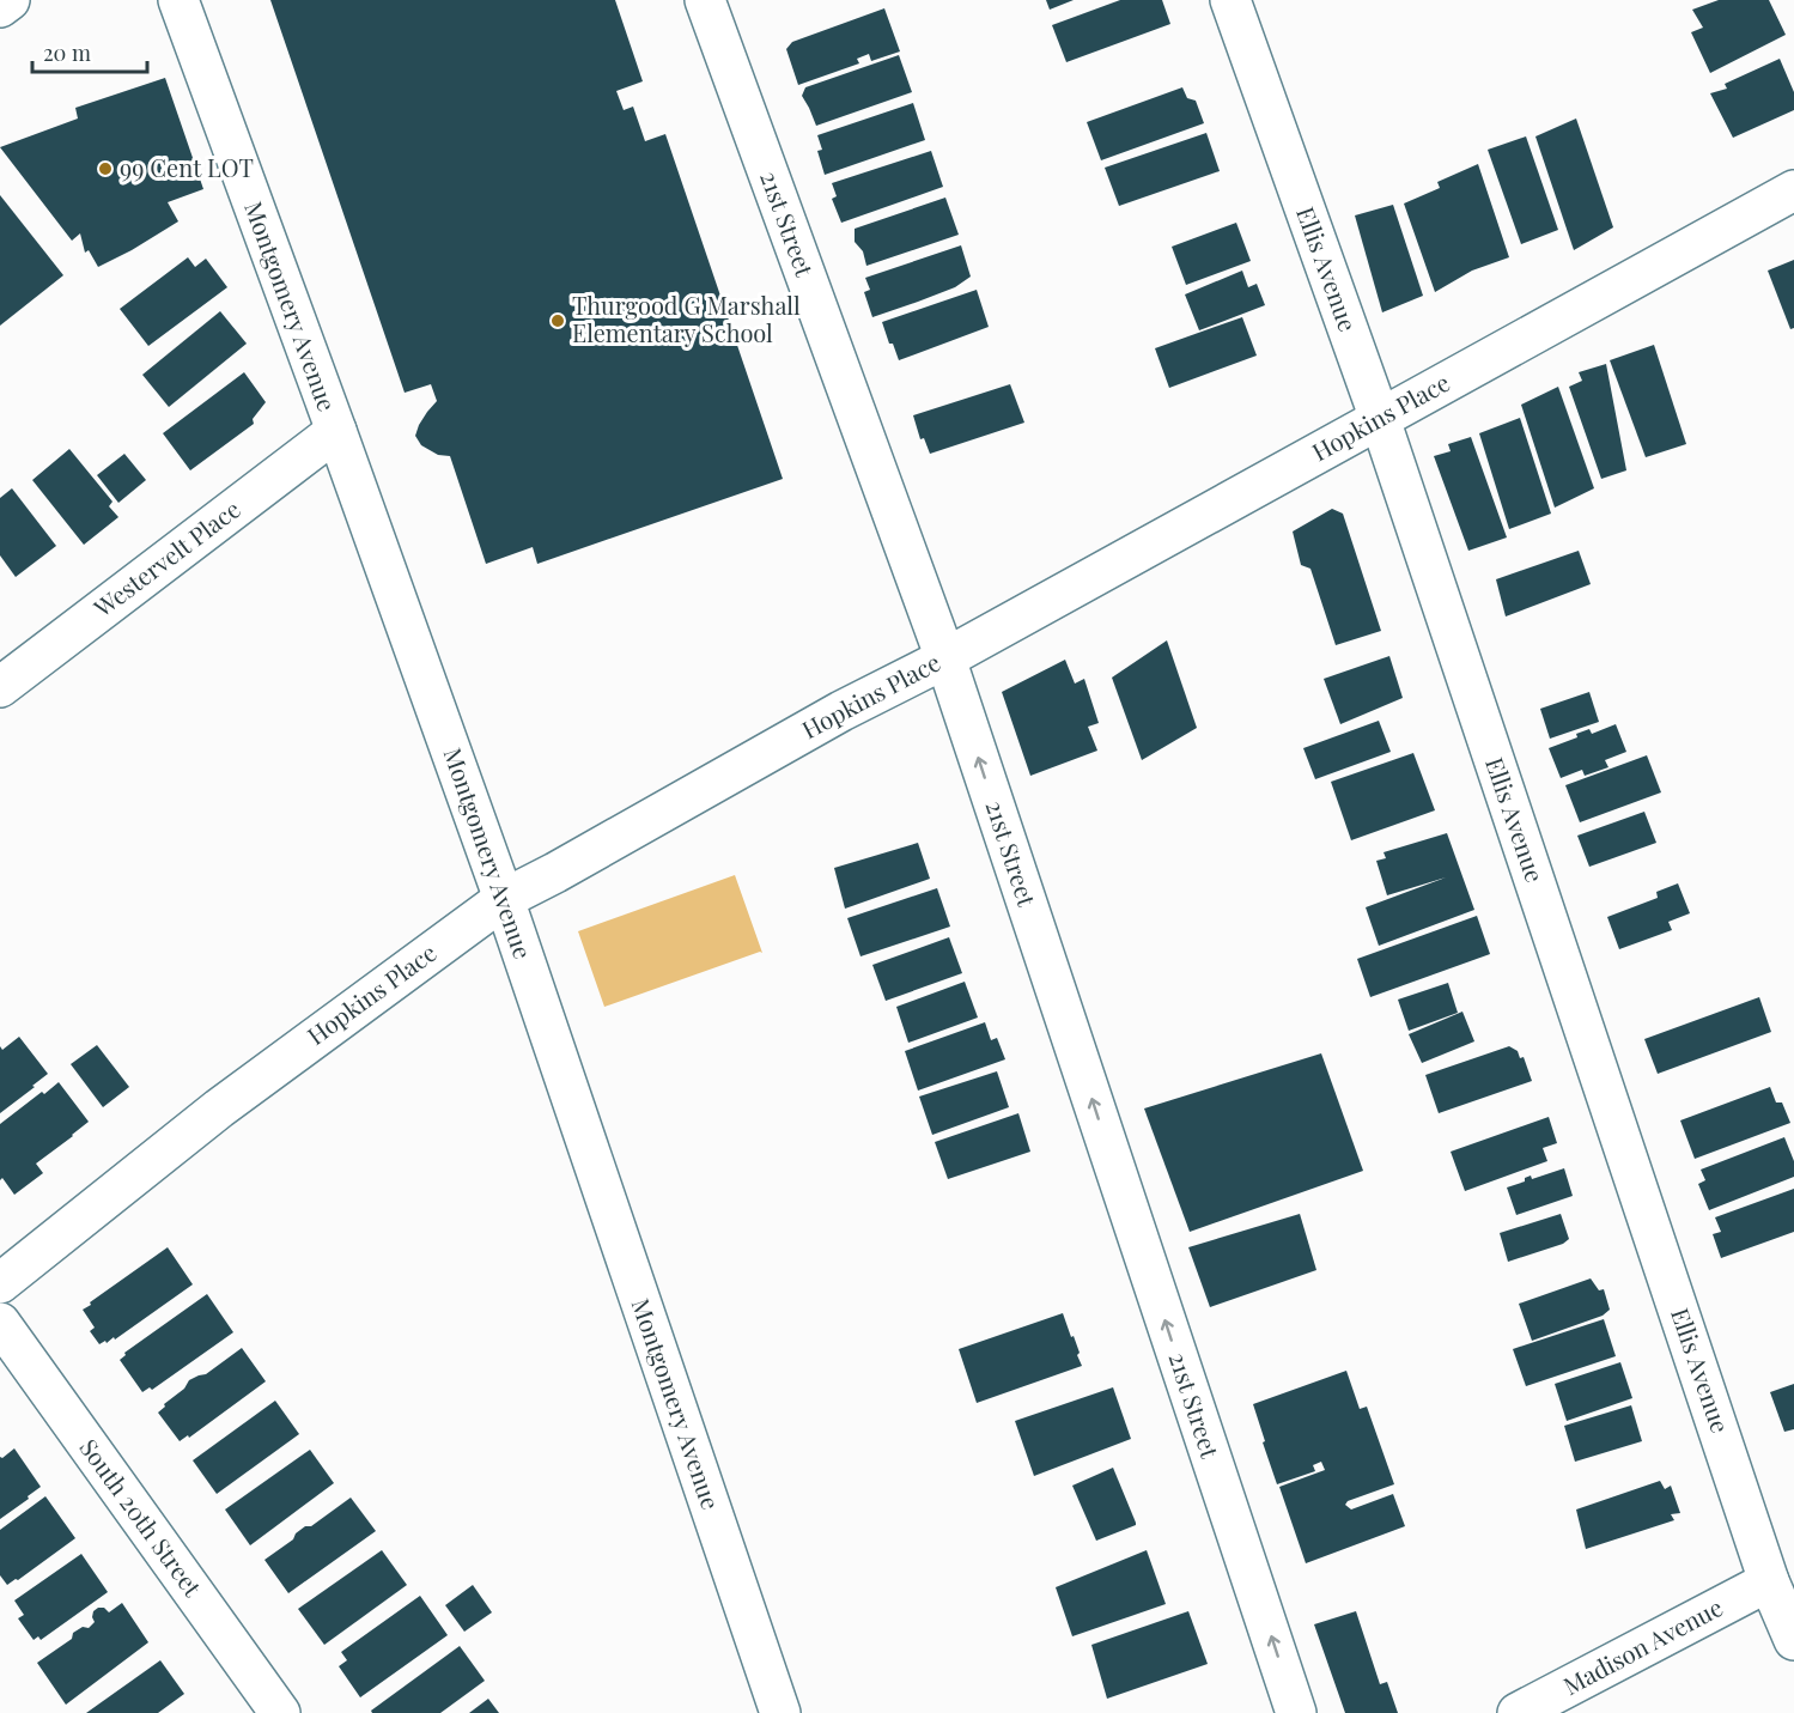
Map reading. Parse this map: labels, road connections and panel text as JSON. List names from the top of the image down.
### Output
{
  "streets": {
    "street": [
      "21st Street",
      "Ellis Avenue",
      "Montgomery Avenue",
      "Hopkins Place",
      "Westervelt Place",
      "South 20th Street",
      "Madison Avenue"
    ]
  },
  "crossings": [
    ["21st Street", "Hopkins Place"],
    ["Ellis Avenue", "Hopkins Place"],
    ["Ellis Avenue", "Madison Avenue"],
    ["Montgomery Avenue", "Hopkins Place"],
    ["Montgomery Avenue", "Westervelt Place"]
  ],
  "one_way": ["21st Street"],
  "places": ["99 Cent LOT", "Thurgood G Marshall Elementary School"],
  "scale_bar": "20 m"
}
